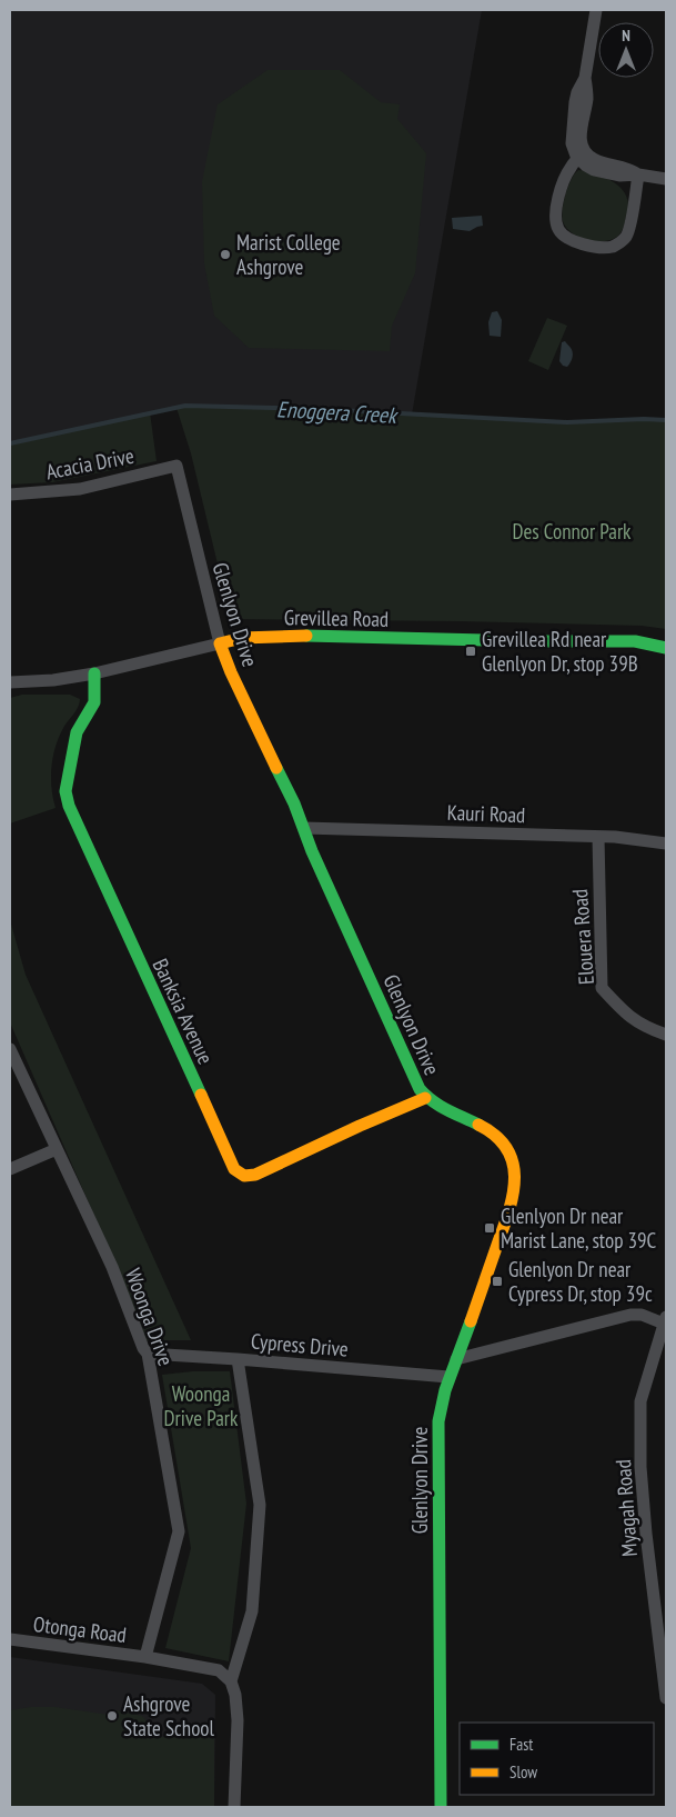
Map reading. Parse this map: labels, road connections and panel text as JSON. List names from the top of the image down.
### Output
{
  "streets": {
    "street": [
      "Acacia Drive",
      "Glenlyon Drive",
      "Grevillea Road",
      "Kauri Road",
      "Elouera Road",
      "Banksia Avenue",
      "Woonga Drive",
      "Cypress Drive",
      "Myagah Road",
      "Otonga Road"
    ]
  },
  "crossings": [
    ["Acacia Drive", "Glenlyon Drive"],
    ["Glenlyon Drive", "Grevillea Road"],
    ["Glenlyon Drive", "Kauri Road"],
    ["Glenlyon Drive", "Banksia Avenue"],
    ["Glenlyon Drive", "Cypress Drive"],
    ["Grevillea Road", "Banksia Avenue"],
    ["Kauri Road", "Elouera Road"],
    ["Woonga Drive", "Cypress Drive"],
    ["Woonga Drive", "Otonga Road"]
  ],
  "water": ["Enoggera Creek"],
  "parks": ["Des Connor Park", "Woonga Drive Park"],
  "places": {
    "other": ["Marist College Ashgrove", "Ashgrove State School"],
    "transit": ["Grevillea Rd near Glenlyon Dr, stop 39B", "Glenlyon Dr near Marist Lane, stop 39C", "Glenlyon Dr near Cypress Dr, stop 39c"]
  },
  "legend": ["Fast", "Slow"],
  "north": "top"
}
